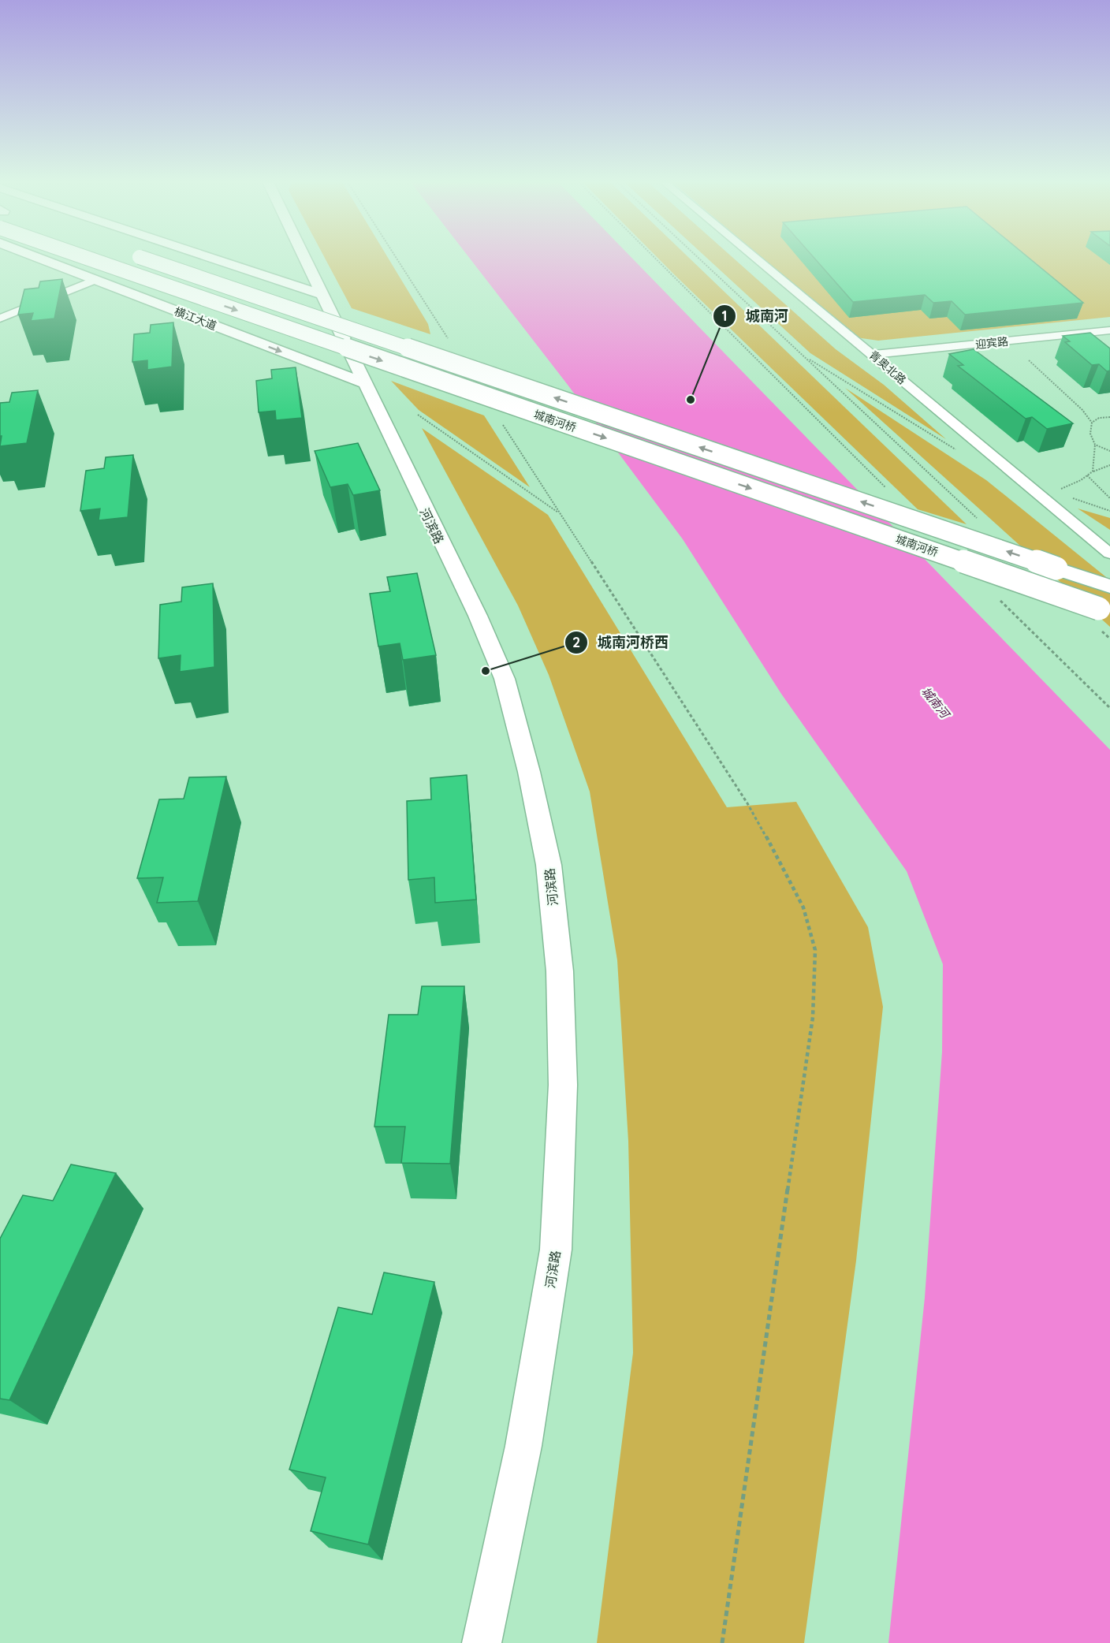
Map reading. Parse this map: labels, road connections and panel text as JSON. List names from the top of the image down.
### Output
{
  "streets": {
    "highway": ["城南河桥"],
    "street": [
      "横江大道",
      "迎宾路",
      "青奥北路",
      "河滨路"
    ]
  },
  "crossings": [
    ["横江大道", "河滨路"],
    ["迎宾路", "青奥北路"]
  ],
  "water": ["城南河"],
  "places": ["城南河", "城南河桥西"]
}
